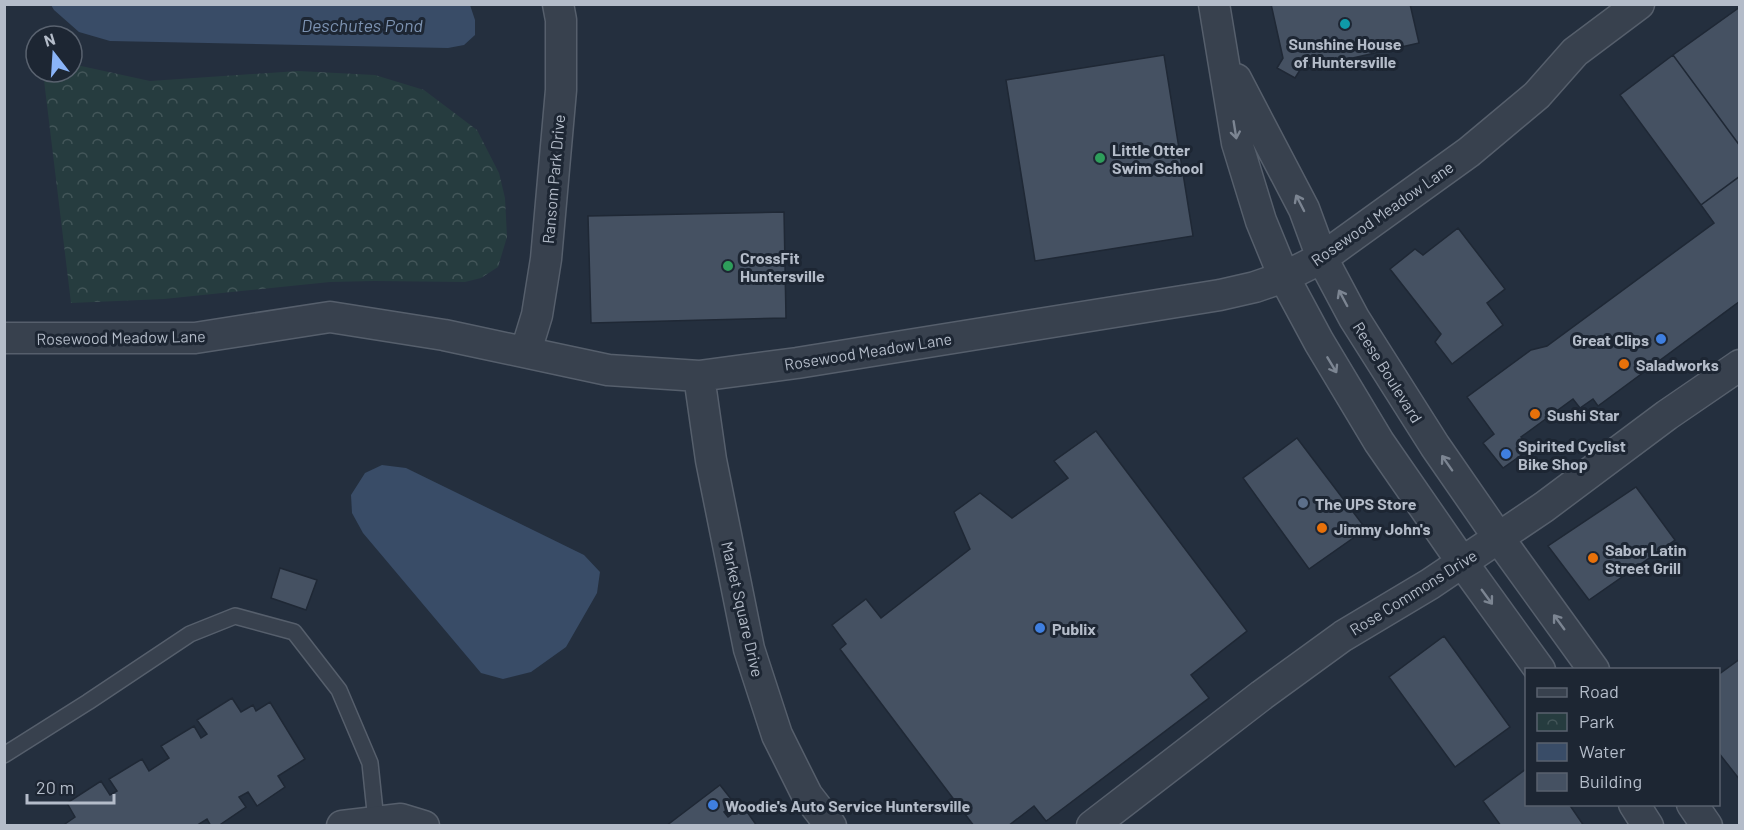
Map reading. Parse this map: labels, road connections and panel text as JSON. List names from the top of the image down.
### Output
{
  "streets": {
    "street": [
      "Ransom Park Drive",
      "Rosewood Meadow Lane",
      "Reese Boulevard",
      "Rose Commons Drive",
      "Market Square Drive"
    ]
  },
  "crossings": [
    ["Ransom Park Drive", "Rosewood Meadow Lane"],
    ["Rosewood Meadow Lane", "Reese Boulevard"],
    ["Rosewood Meadow Lane", "Market Square Drive"],
    ["Reese Boulevard", "Rose Commons Drive"]
  ],
  "water": ["Deschutes Pond"],
  "places": [
    "Sunshine House of Huntersville",
    "Little Otter Swim School",
    "CrossFit Huntersville",
    "Great Clips",
    "Saladworks",
    "Sushi Star",
    "Spirited Cyclist Bike Shop",
    "The UPS Store",
    "Jimmy John's",
    "Sabor Latin Street Grill",
    "Publix",
    "Woodie's Auto Service Huntersville"
  ],
  "legend": [
    "Road",
    "Park",
    "Water",
    "Building"
  ],
  "scale_bar": "20 m",
  "north": "top"
}
